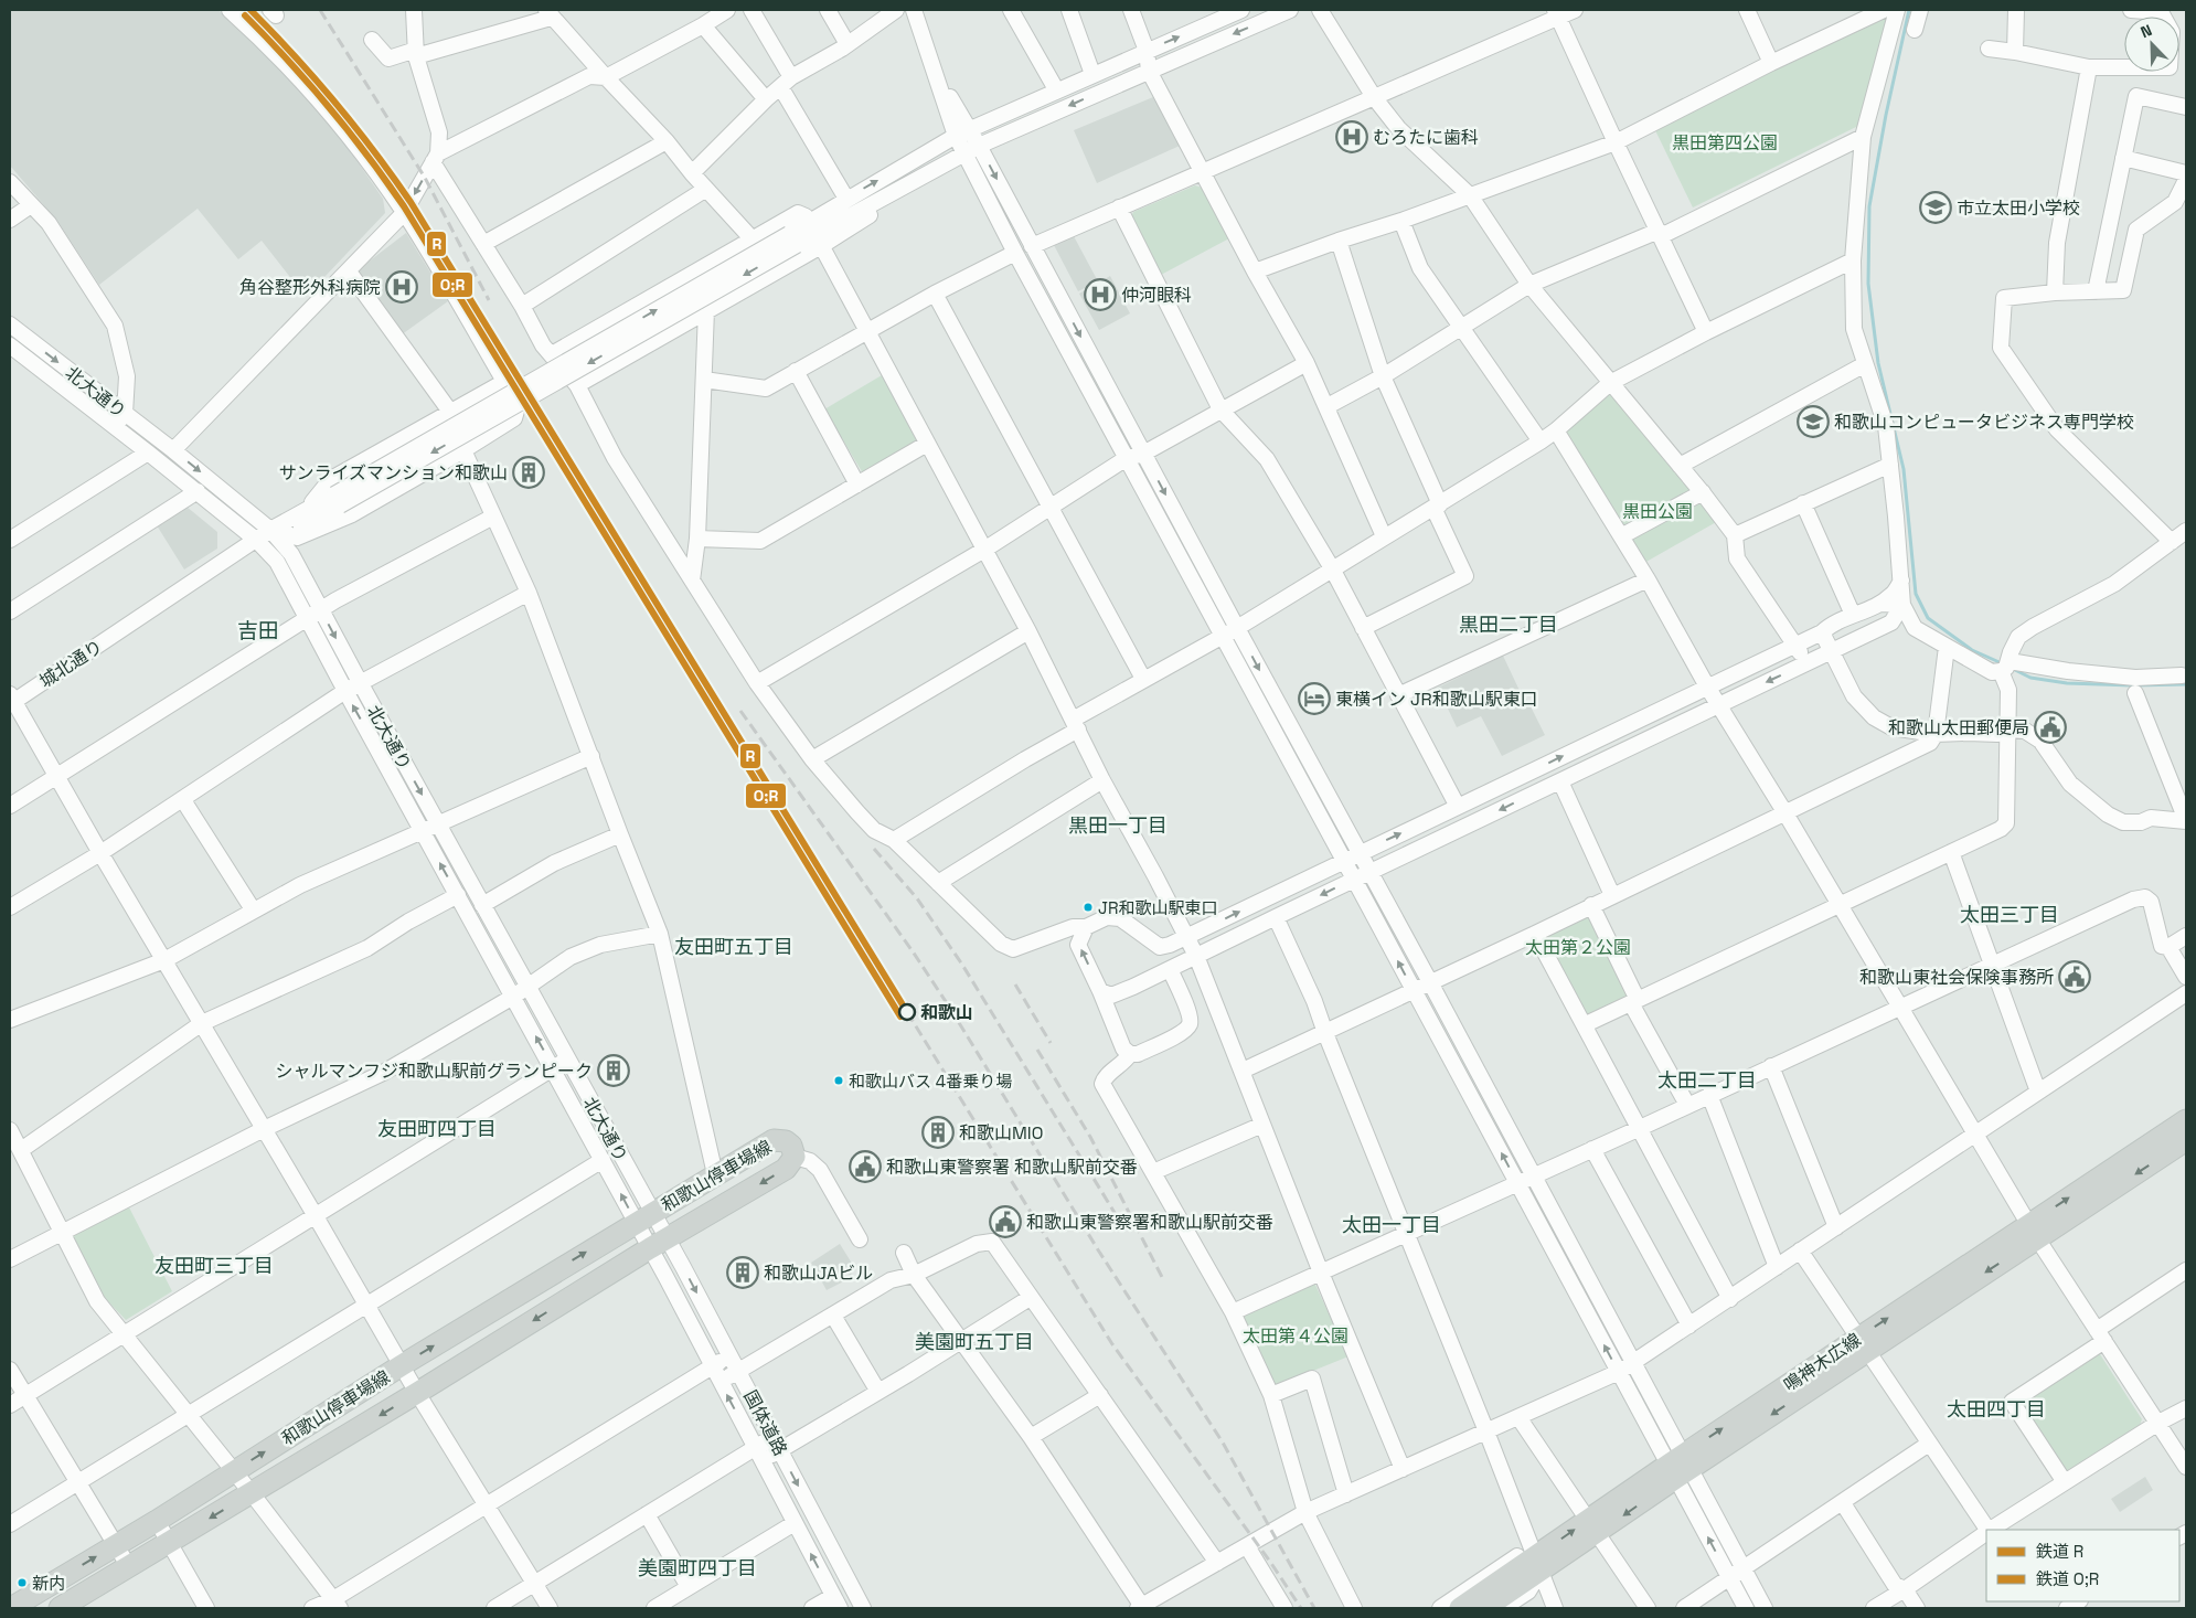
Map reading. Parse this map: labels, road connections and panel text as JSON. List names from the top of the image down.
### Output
{
  "streets": {
    "main road": ["和歌山停車場線", "鳴神木広線"],
    "street": ["北大通り", "城北通り", "国体道路"]
  },
  "crossings": [
    ["北大通り", "城北通り"],
    ["北大通り", "和歌山停車場線"],
    ["北大通り", "国体道路"],
    ["和歌山停車場線", "国体道路"]
  ],
  "districts": [
    "黒田二丁目",
    "吉田",
    "黒田一丁目",
    "太田三丁目",
    "友田町五丁目",
    "太田二丁目",
    "友田町四丁目",
    "太田一丁目",
    "友田町三丁目",
    "美園町五丁目",
    "太田四丁目",
    "美園町四丁目"
  ],
  "parks": [
    "黒田第四公園",
    "黒田公園",
    "太田第２公園",
    "太田第４公園"
  ],
  "places": {
    "hospital": ["むろたに歯科", "角谷整形外科病院", "仲河眼科"],
    "school or university": ["市立太田小学校", "和歌山コンピュータビジネス専門学校"],
    "building": [
      "サンライズマンション和歌山",
      "シャルマンフジ和歌山駅前グランピーク",
      "和歌山MIO",
      "和歌山JAビル"
    ],
    "hotel": ["東横イン JR和歌山駅東口"],
    "public building": [
      "和歌山太田郵便局",
      "和歌山東社会保険事務所",
      "和歌山東警察署 和歌山駅前交番",
      "和歌山東警察署和歌山駅前交番"
    ],
    "other": [
      "JR和歌山駅東口",
      "和歌山",
      "和歌山バス 4番乗り場",
      "新内"
    ]
  },
  "lines": ["rail line R", "rail line O;R"],
  "legend": ["鉄道 R", "鉄道 O;R"],
  "north": "top left"
}
